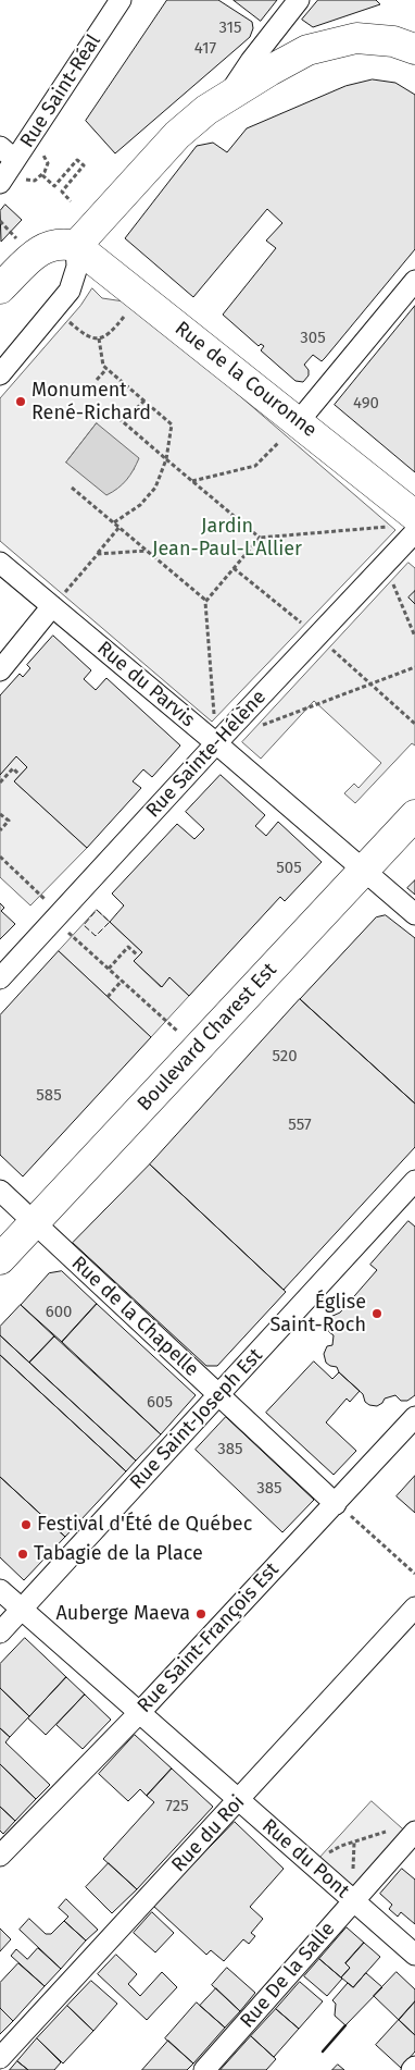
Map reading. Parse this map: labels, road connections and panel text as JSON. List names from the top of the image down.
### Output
{
  "streets": {
    "main road": ["Rue de la Couronne", "Boulevard Charest Est"],
    "street": [
      "Rue Saint-Réal",
      "Rue du Parvis",
      "Rue Sainte-Hélène",
      "Rue de la Chapelle",
      "Rue Saint-Joseph Est",
      "Rue Saint-François Est",
      "Rue du Roi",
      "Rue du Pont",
      "Rue De la Salle"
    ]
  },
  "crossings": [
    ["Rue de la Couronne", "Rue Sainte-Hélène"],
    ["Rue du Parvis", "Rue Sainte-Hélène"],
    ["Rue du Parvis", "Boulevard Charest Est"],
    ["Boulevard Charest Est", "Rue de la Chapelle"],
    ["Rue de la Chapelle", "Rue Saint-Joseph Est"],
    ["Rue de la Chapelle", "Rue Saint-François Est"],
    ["Rue Saint-Joseph Est", "Rue du Pont"],
    ["Rue Saint-François Est", "Rue du Pont"],
    ["Rue du Roi", "Rue du Pont"],
    ["Rue du Pont", "Rue De la Salle"]
  ],
  "parks": ["Jardin Jean-Paul-L'Allier"],
  "places": [
    "Monument René-Richard",
    "Église Saint-Roch",
    "Festival d'Été de Québec",
    "Tabagie de la Place",
    "Auberge Maeva"
  ],
  "house_numbers": [
    "315",
    "417",
    "305",
    "490",
    "505",
    "520",
    "585",
    "557",
    "600",
    "605",
    "385",
    "385",
    "725"
  ]
}
